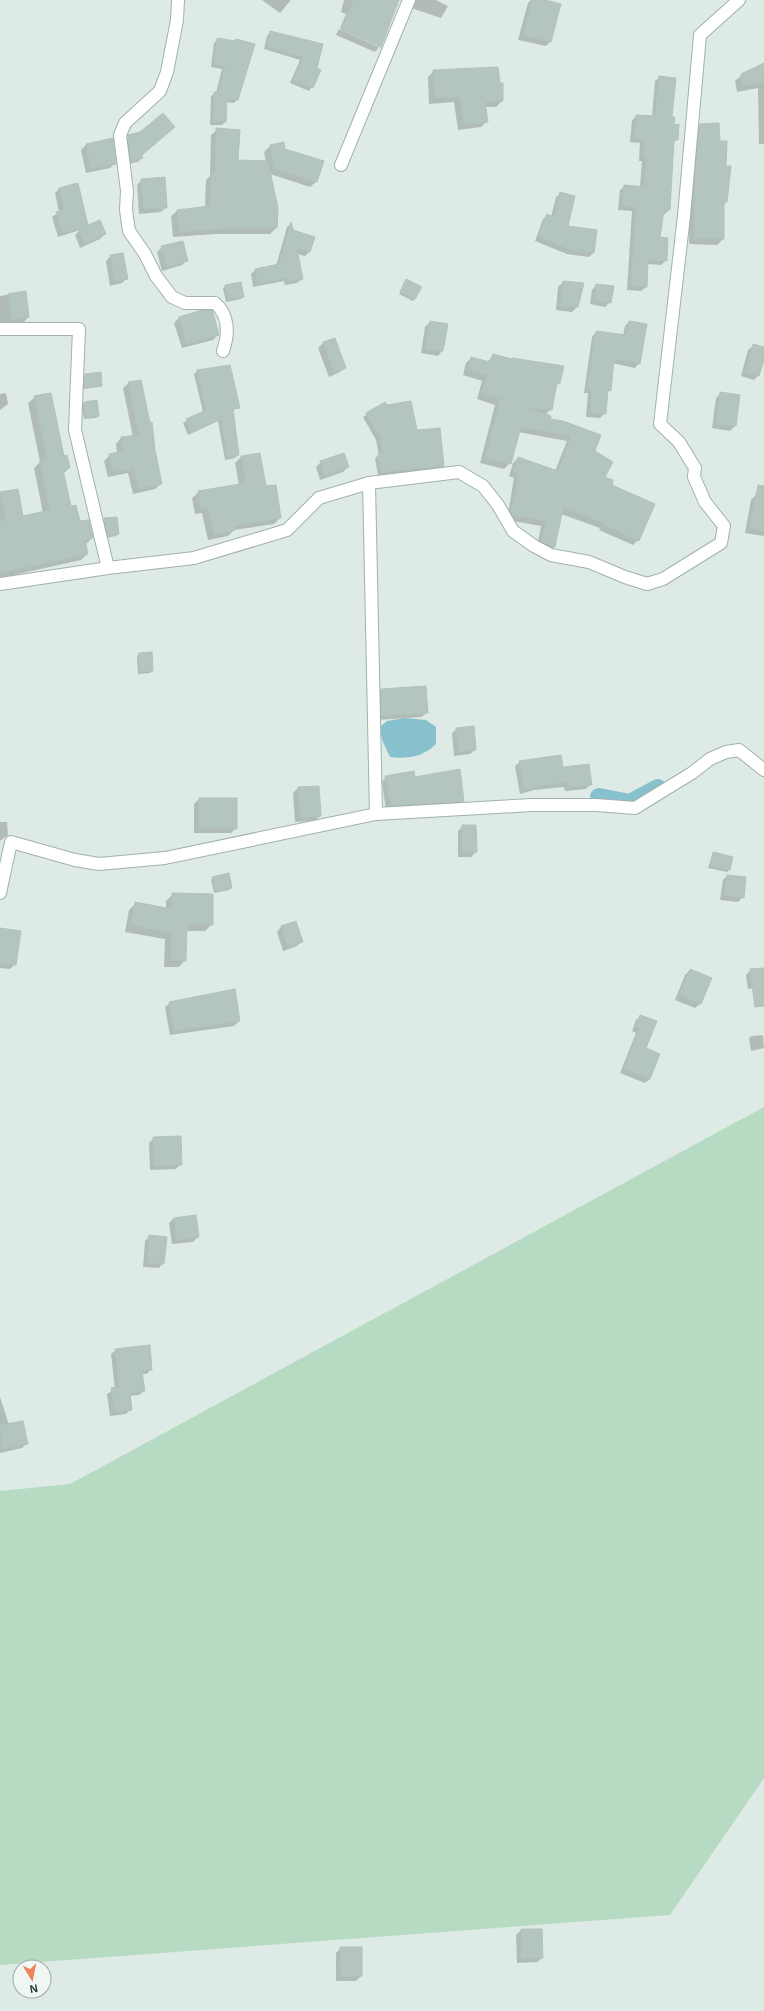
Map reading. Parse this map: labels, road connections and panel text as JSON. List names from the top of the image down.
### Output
{
  "north": "bottom"
}
